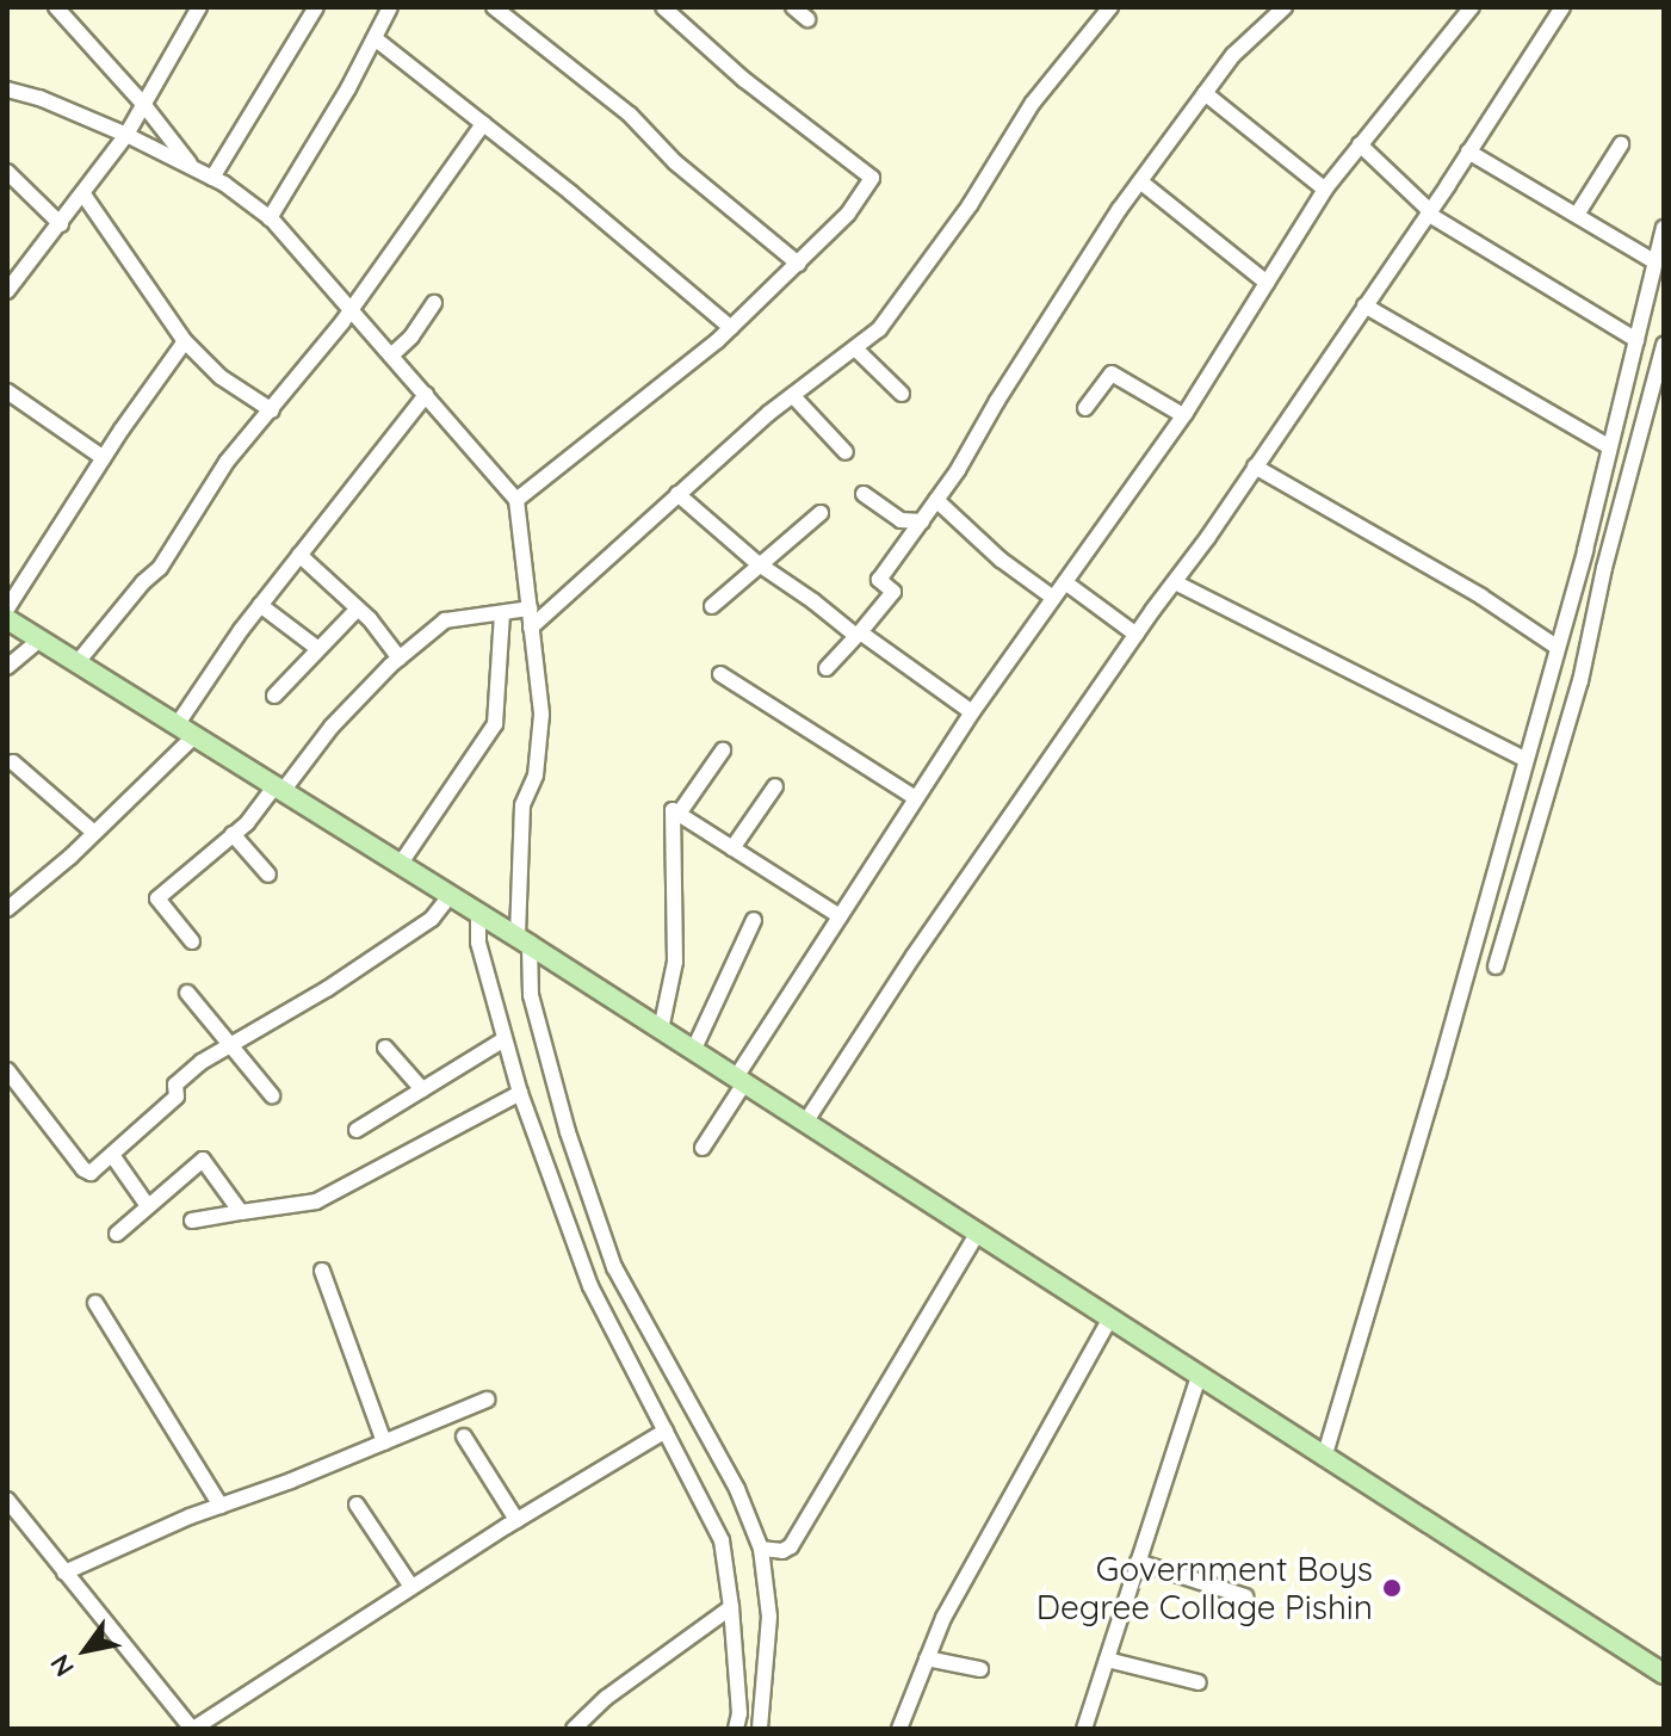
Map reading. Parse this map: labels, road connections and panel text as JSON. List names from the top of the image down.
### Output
{
  "places": ["Government Boys Degree Collage Pishin"],
  "north": "bottom left"
}
